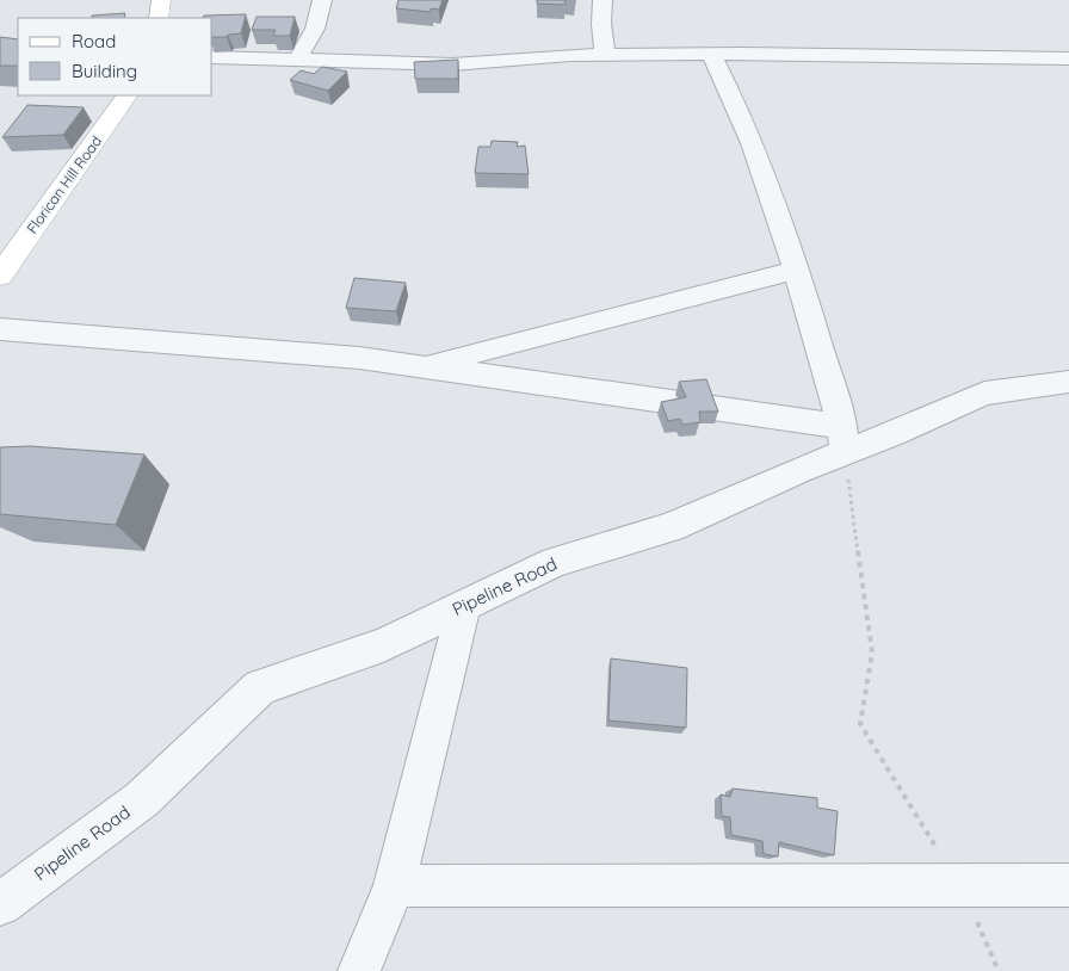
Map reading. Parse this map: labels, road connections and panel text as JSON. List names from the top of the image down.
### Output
{
  "streets": {
    "street": ["Florican Hill Road", "Pipeline Road"]
  },
  "legend": ["Road", "Building"]
}
